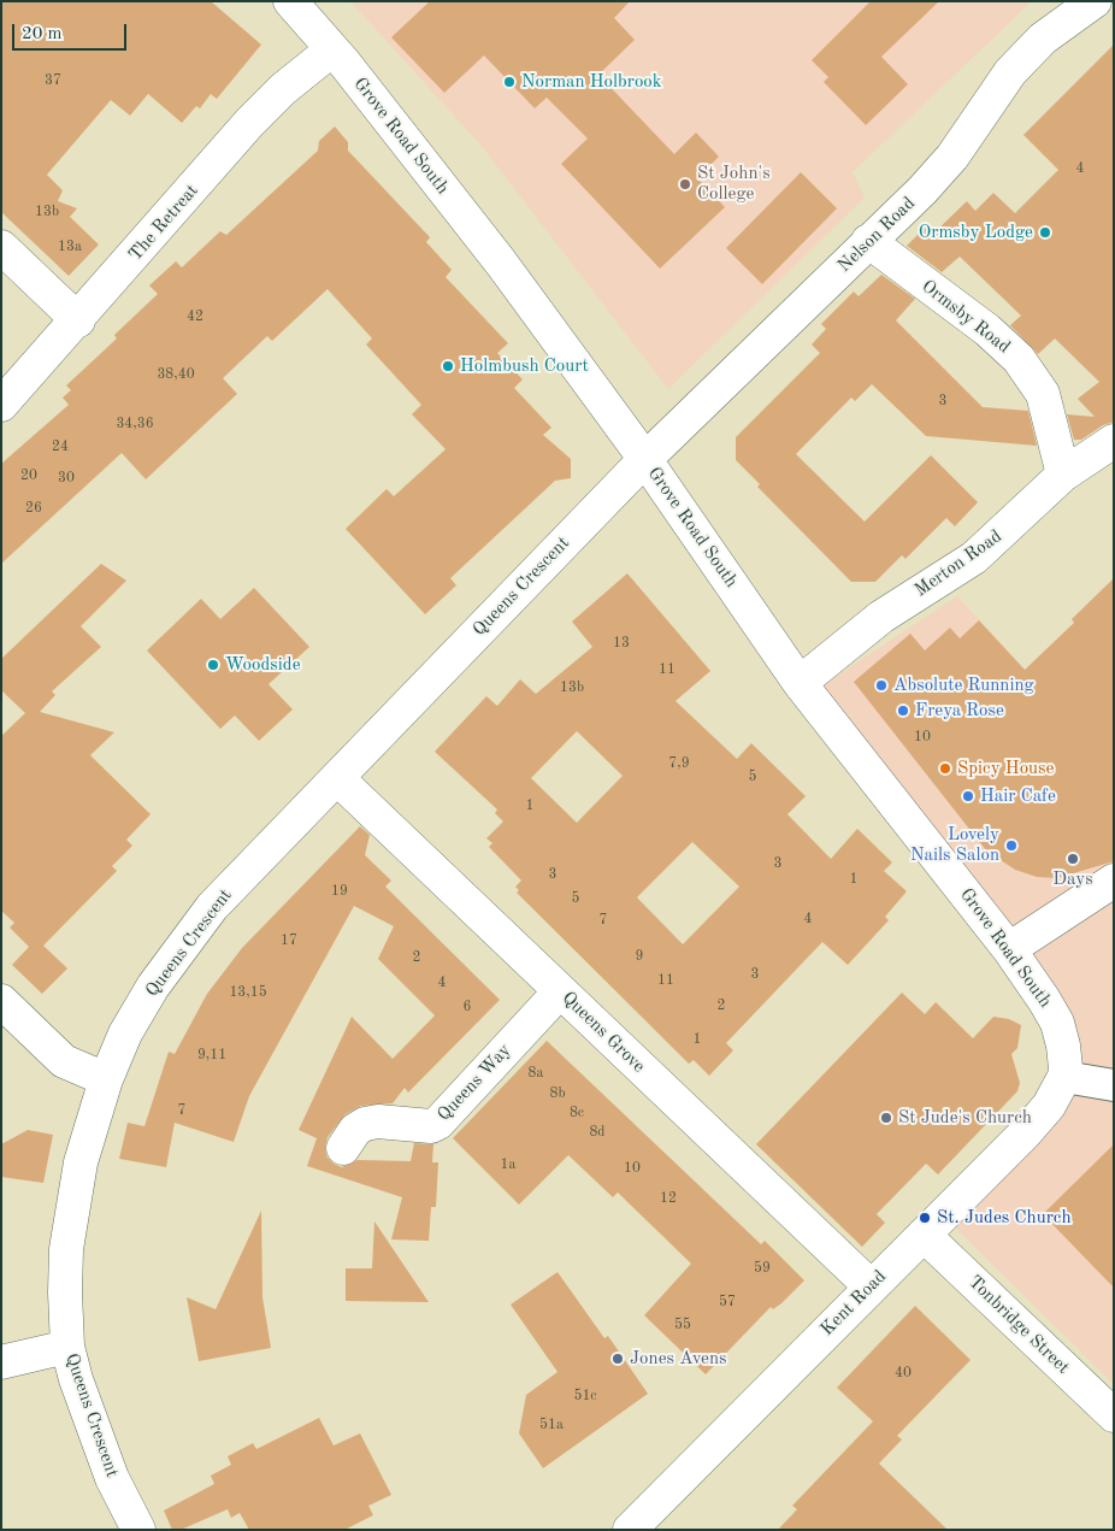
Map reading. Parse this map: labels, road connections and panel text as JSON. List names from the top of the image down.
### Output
{
  "streets": {
    "street": [
      "Grove Road South",
      "The Retreat",
      "Nelson Road",
      "Ormsby Road",
      "Merton Road",
      "Queens Crescent",
      "Queens Grove",
      "Queens Way",
      "Kent Road",
      "Tonbridge Street"
    ]
  },
  "crossings": [
    ["Grove Road South", "The Retreat"],
    ["Grove Road South", "Nelson Road"],
    ["Grove Road South", "Merton Road"],
    ["Grove Road South", "Queens Crescent"],
    ["Grove Road South", "Kent Road"],
    ["Nelson Road", "Ormsby Road"],
    ["Nelson Road", "Queens Crescent"],
    ["Ormsby Road", "Merton Road"],
    ["Queens Crescent", "Queens Grove"],
    ["Queens Grove", "Queens Way"],
    ["Queens Grove", "Kent Road"],
    ["Kent Road", "Tonbridge Street"]
  ],
  "places": [
    "Norman Holbrook",
    "St John's College",
    "Ormsby Lodge",
    "Holmbush Court",
    "Woodside",
    "Absolute Running",
    "Freya Rose",
    "Spicy House",
    "Hair Cafe",
    "Lovely Nails Salon",
    "Days",
    "St Jude's Church",
    "St. Judes Church",
    "Jones Avens"
  ],
  "house_numbers": [
    "37",
    "4",
    "13b",
    "13a",
    "42",
    "38,40",
    "3",
    "34,36",
    "24",
    "20",
    "30",
    "26",
    "13",
    "11",
    "13b",
    "10",
    "7,9",
    "5",
    "1",
    "3",
    "3",
    "1",
    "19",
    "5",
    "4",
    "7",
    "17",
    "9",
    "2",
    "3",
    "11",
    "4",
    "13,15",
    "2",
    "6",
    "1",
    "9,11",
    "8a",
    "8b",
    "7",
    "8c",
    "8d",
    "1a",
    "10",
    "12",
    "59",
    "57",
    "55",
    "40",
    "51c",
    "51a"
  ],
  "scale_bar": "20 m"
}
